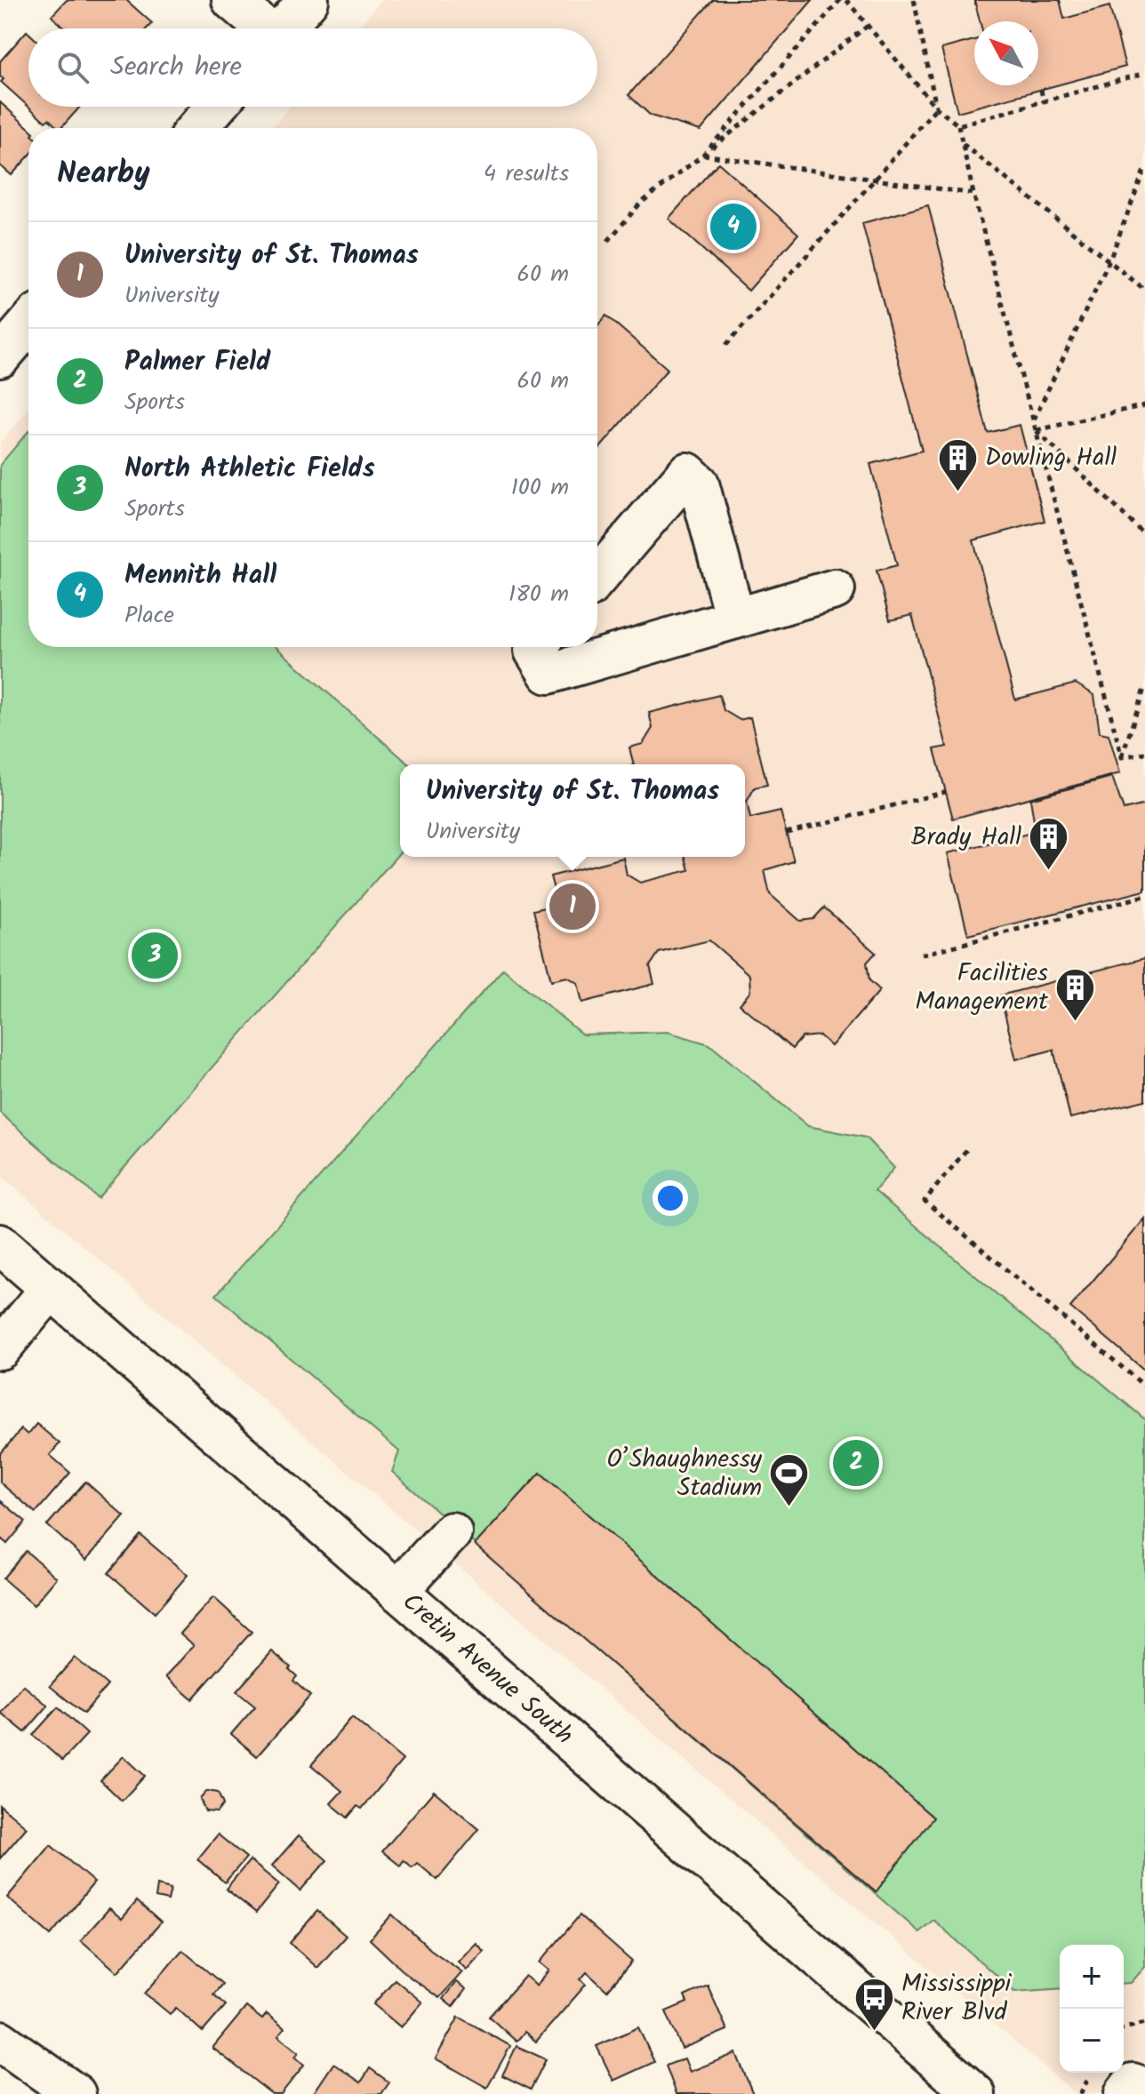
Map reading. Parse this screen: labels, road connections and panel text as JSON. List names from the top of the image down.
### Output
{
  "streets": {
    "main road": ["Cretin Avenue South"]
  },
  "places": {
    "building": ["Dowling Hall", "Brady Hall", "Facilities Management"],
    "sports": ["O’Shaughnessy Stadium"],
    "bus stop": ["Mississippi River Blvd"]
  },
  "north": "top left",
  "page": {
    "search": "Search here",
    "heading": ["Nearby", "4 results"],
    "pins": [
      "4",
      "1",
      "3",
      "2"
    ],
    "list": [
      {
        "mark": "1",
        "name": "University of St. Thomas",
        "note": "University",
        "value": "60 m"
      },
      {
        "mark": "2",
        "name": "Palmer Field",
        "note": "Sports",
        "value": "60 m"
      },
      {
        "mark": "3",
        "name": "North Athletic Fields",
        "note": "Sports",
        "value": "100 m"
      },
      {
        "mark": "4",
        "name": "Mennith Hall",
        "note": "Place",
        "value": "180 m"
      }
    ],
    "popup": ["University of St. Thomas", "University"],
    "map_buttons": ["+", "−"]
  }
}
